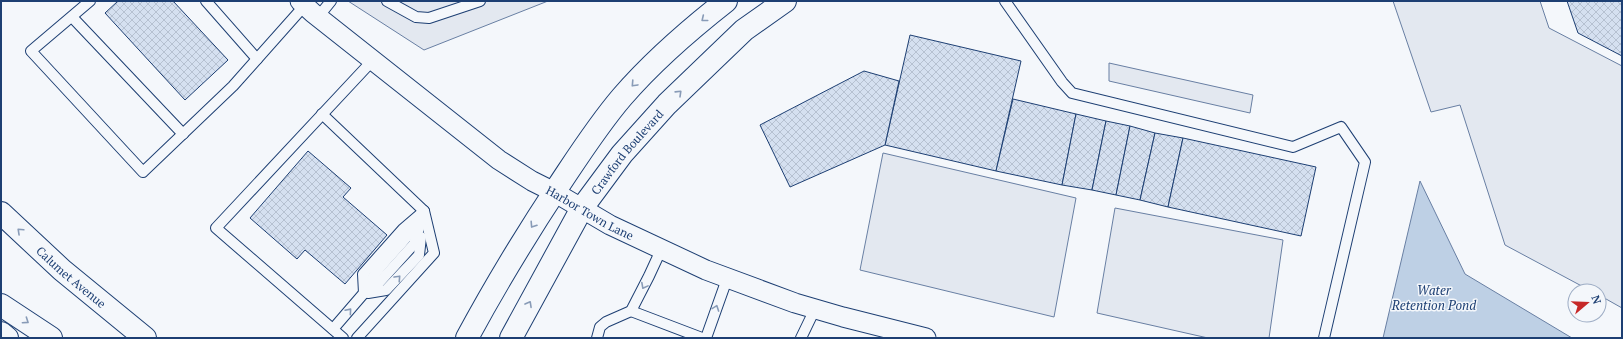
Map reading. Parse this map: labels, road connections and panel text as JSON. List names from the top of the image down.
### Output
{
  "streets": {
    "street": ["Crawford Boulevard", "Harbor Town Lane", "Calumet Avenue"]
  },
  "crossings": [
    ["Crawford Boulevard", "Harbor Town Lane"]
  ],
  "water": ["Water Retention Pond"],
  "north": "right"
}
